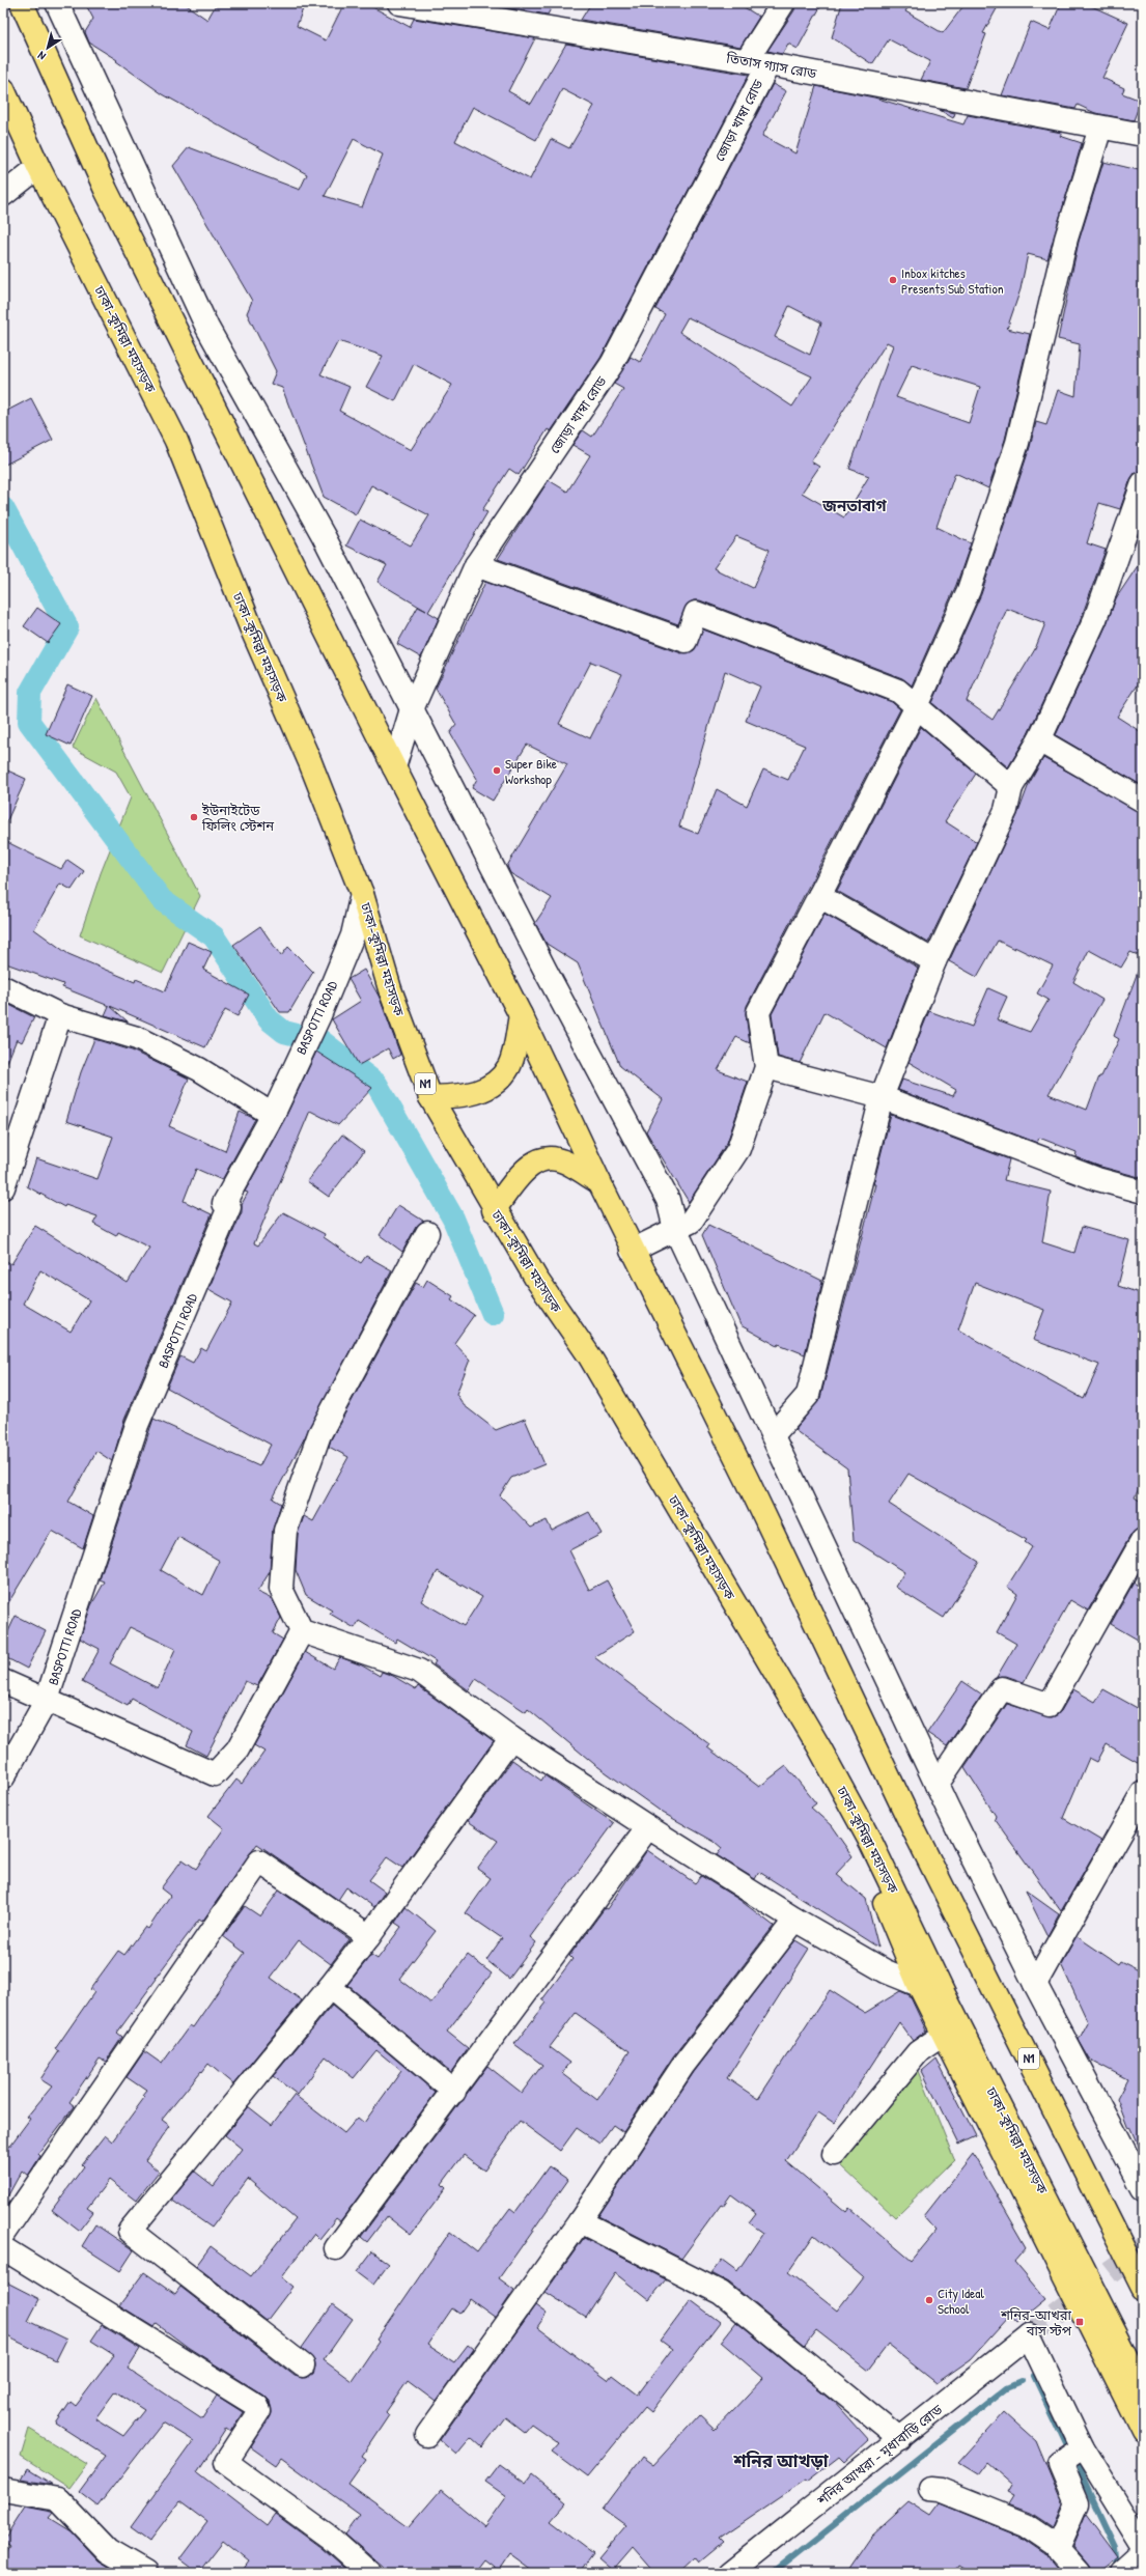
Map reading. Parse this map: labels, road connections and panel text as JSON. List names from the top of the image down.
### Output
{
  "streets": {
    "highway": ["ঢাকা–কুমিল্লা মহাসড়ক", "N1"],
    "street": [
      "তিতাস গ্যাস রোড",
      "জোড়া খাম্বা রোড",
      "BASPOTTI ROAD",
      "শনির আখরা - মৃধাবাড়ি রোড"
    ]
  },
  "crossings": [
    ["তিতাস গ্যাস রোড", "জোড়া খাম্বা রোড"],
    ["জোড়া খাম্বা রোড", "N1"],
    ["ঢাকা–কুমিল্লা মহাসড়ক", "BASPOTTI ROAD"]
  ],
  "districts": ["জনতাবাগ", "শনির আখড়া"],
  "places": {
    "other": [
      "Inbox kitches Presents Sub Station",
      "Super Bike Workshop",
      "ইউনাইটেড ফিলিং স্টেশন",
      "City Ideal School"
    ],
    "transit": ["শনির-আখরা বাস স্টপ"]
  },
  "north": "bottom left"
}
